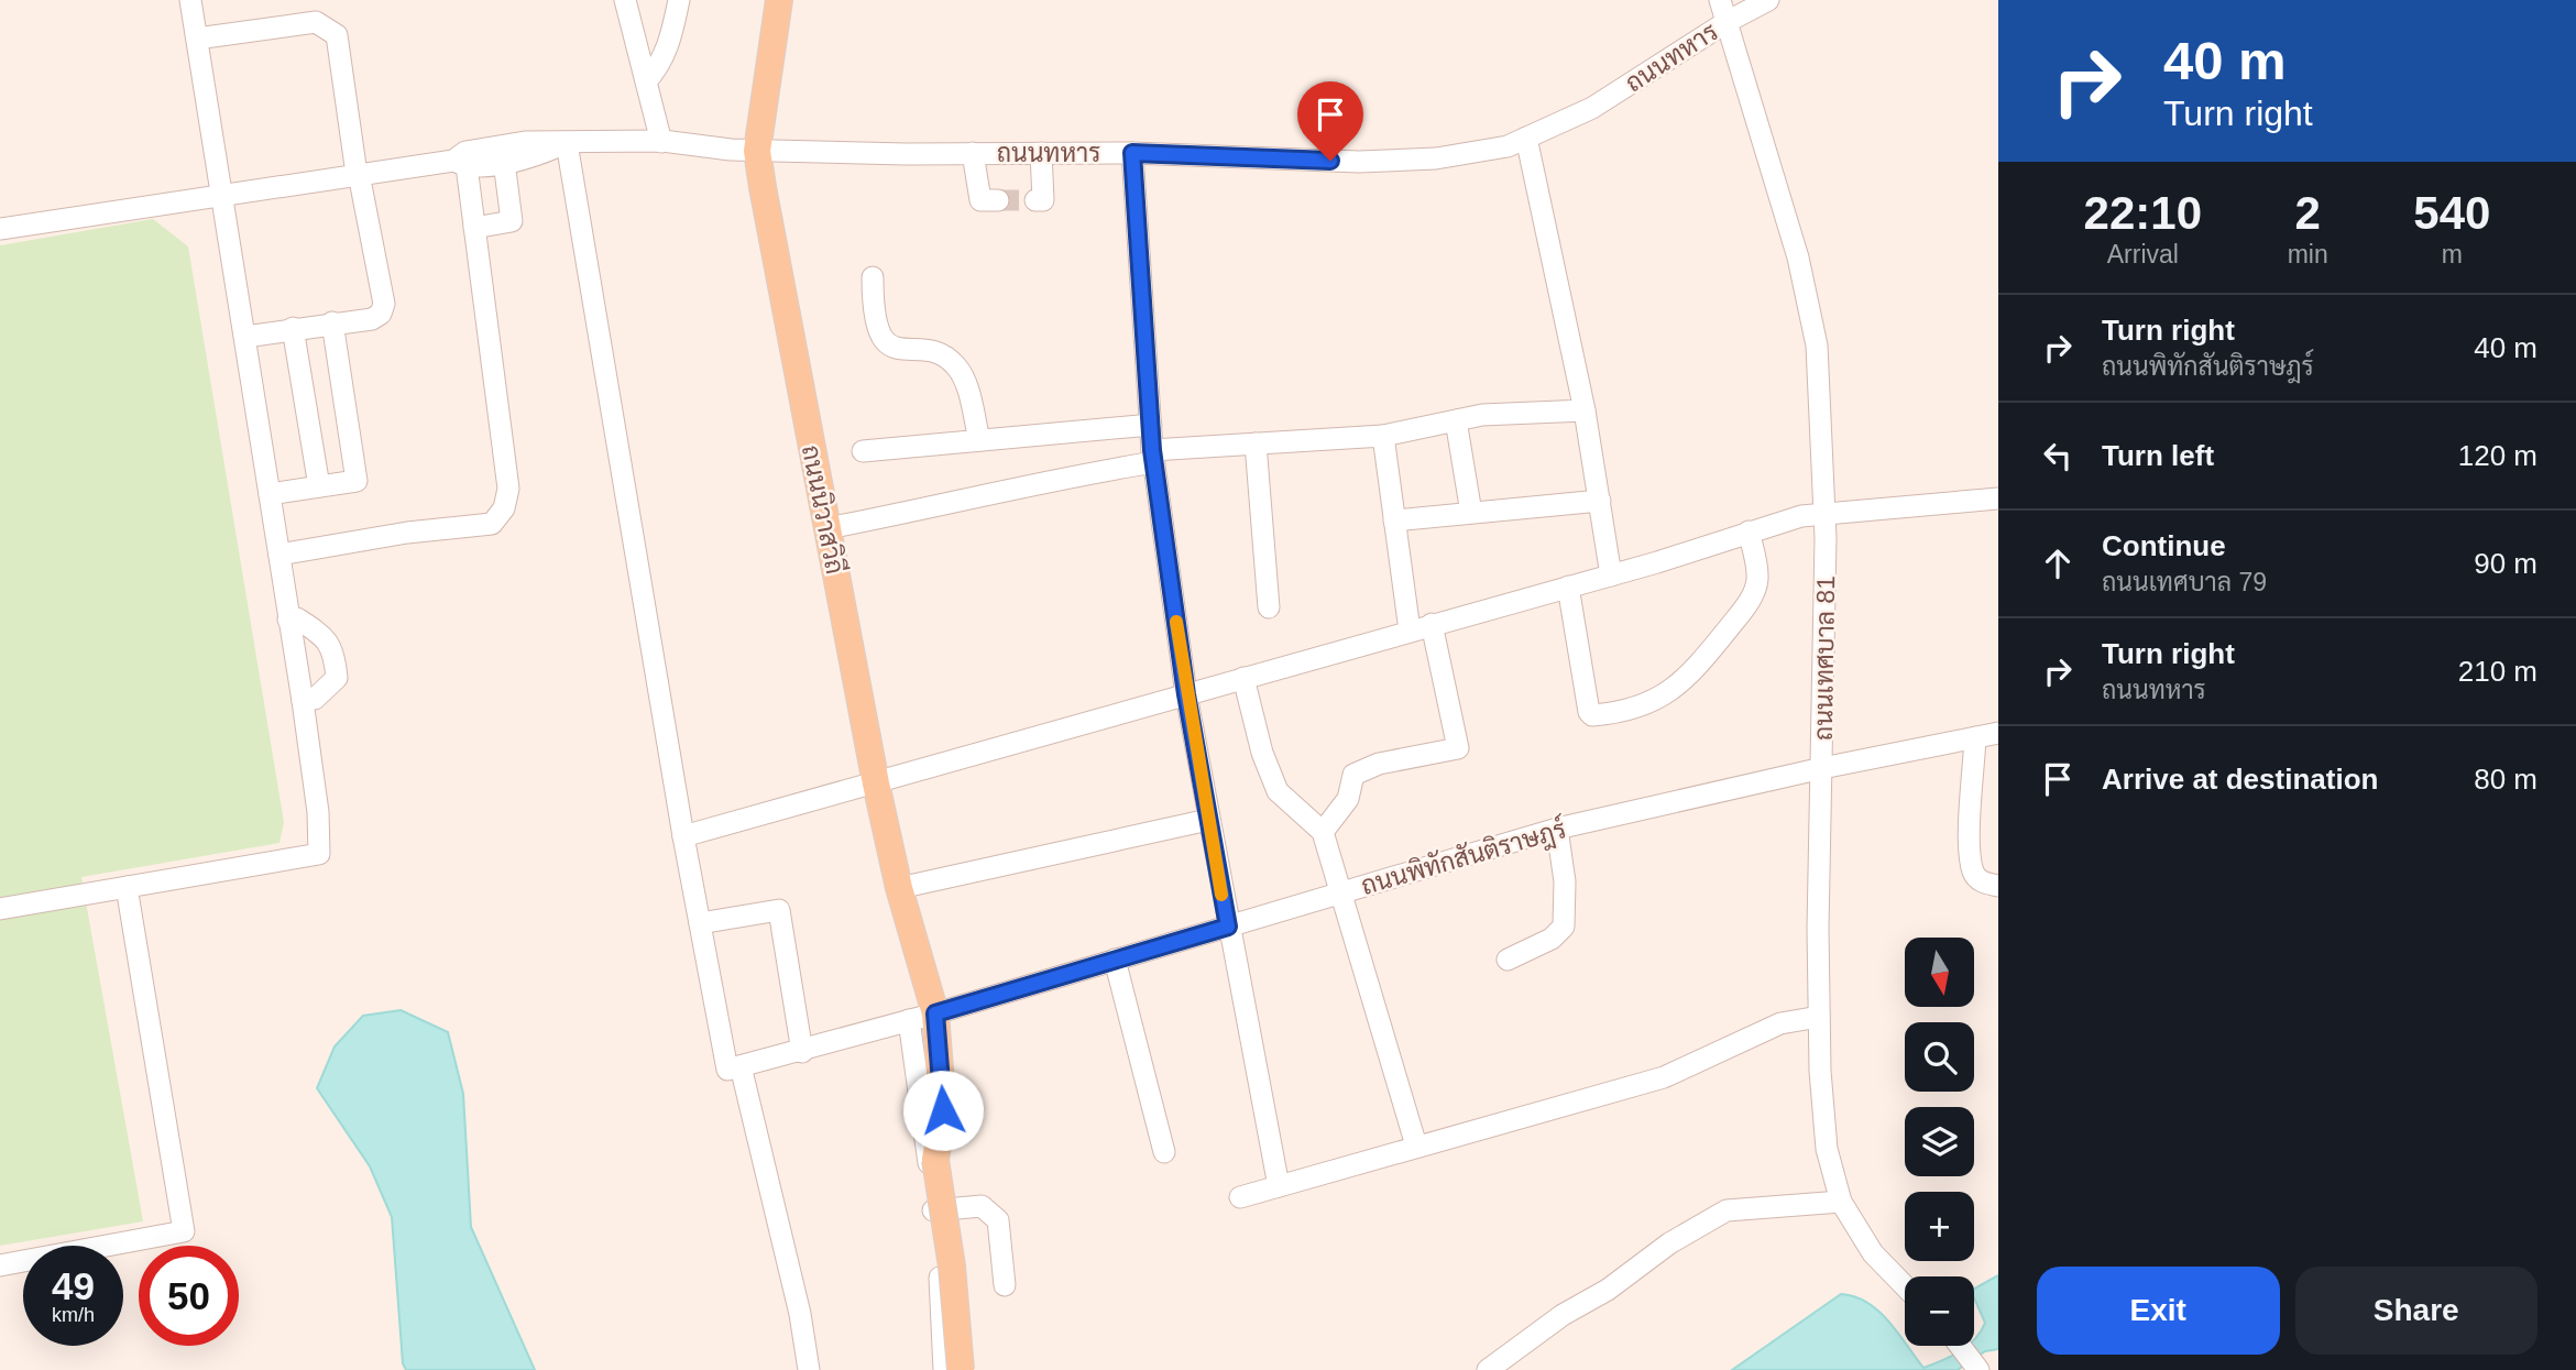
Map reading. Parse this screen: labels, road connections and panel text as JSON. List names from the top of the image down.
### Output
{
  "streets": {
    "main road": ["ถนนนิวาสวิถี"],
    "street": ["ถนนทหาร", "ถนนเทศบาล 81", "ถนนพิทักสันติราษฎร์"]
  },
  "crossings": [
    ["ถนนทหาร", "ถนนนิวาสวิถี"],
    ["ถนนทหาร", "ถนนเทศบาล 81"],
    ["ถนนนิวาสวิถี", "ถนนพิทักสันติราษฎร์"],
    ["ถนนเทศบาล 81", "ถนนพิทักสันติราษฎร์"]
  ],
  "north": "bottom",
  "page": {
    "turn": ["40 m", "Turn right"],
    "eta": [
      "22:10",
      "Arrival",
      "2",
      "min",
      "540",
      "m"
    ],
    "list": [
      {
        "name": "Turn right",
        "note": "ถนนพิทักสันติราษฎร์",
        "value": "40 m"
      },
      {
        "name": "Turn left",
        "value": "120 m"
      },
      {
        "name": "Continue",
        "note": "ถนนเทศบาล 79",
        "value": "90 m"
      },
      {
        "name": "Turn right",
        "note": "ถนนทหาร",
        "value": "210 m"
      },
      {
        "name": "Arrive at destination",
        "value": "80 m"
      }
    ],
    "map_buttons": ["+", "−"],
    "speed": "49 km/h",
    "limit": "50",
    "buttons": ["Exit", "Share"]
  }
}
